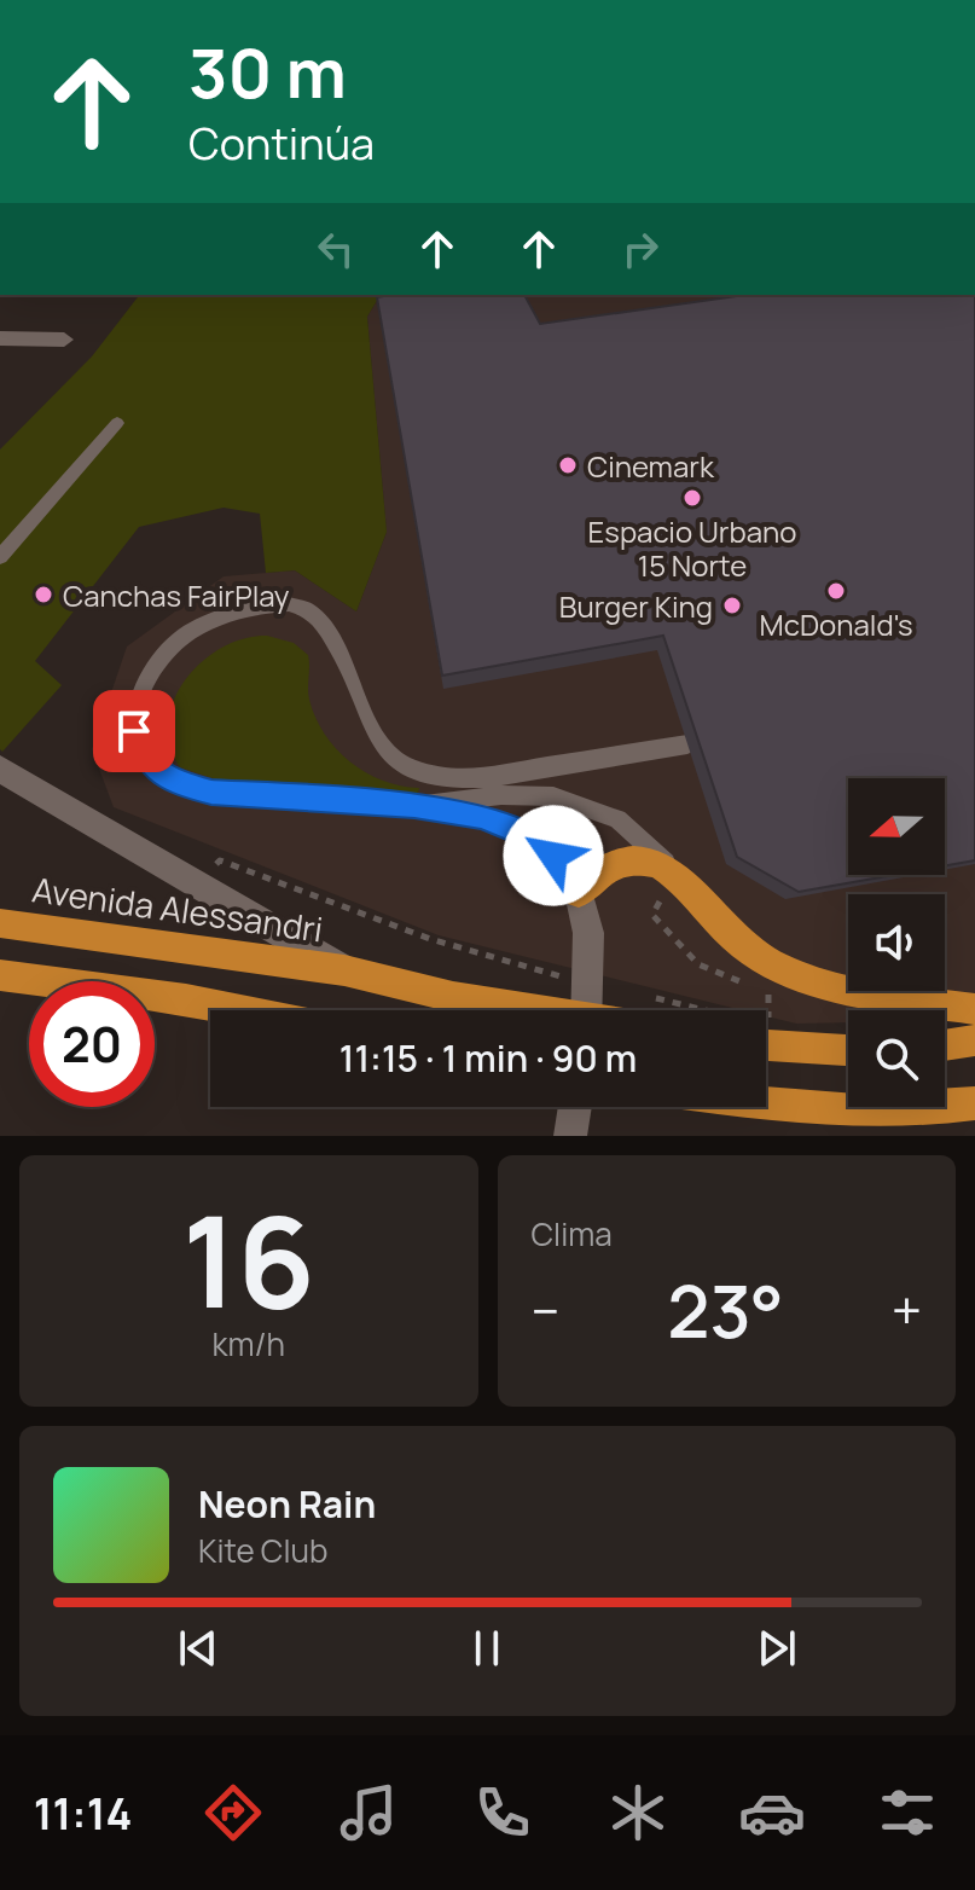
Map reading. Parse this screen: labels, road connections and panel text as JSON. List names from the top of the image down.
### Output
{
  "streets": {
    "main road": ["Avenida Alessandri"]
  },
  "places": [
    "Cinemark",
    "Espacio Urbano 15 Norte",
    "McDonald's",
    "Canchas FairPlay",
    "Burger King"
  ],
  "north": "left",
  "page": {
    "turn": ["30 m", "Continúa"],
    "limit": "20",
    "trip": "11:15 · 1 min · 90 m",
    "tile": [
      ["16", "km/h"],
      "Clima"
    ],
    "heat": ["−", "23°", "+"],
    "song": ["Neon Rain", "Kite Club"],
    "tabs": "11:14"
  }
}
